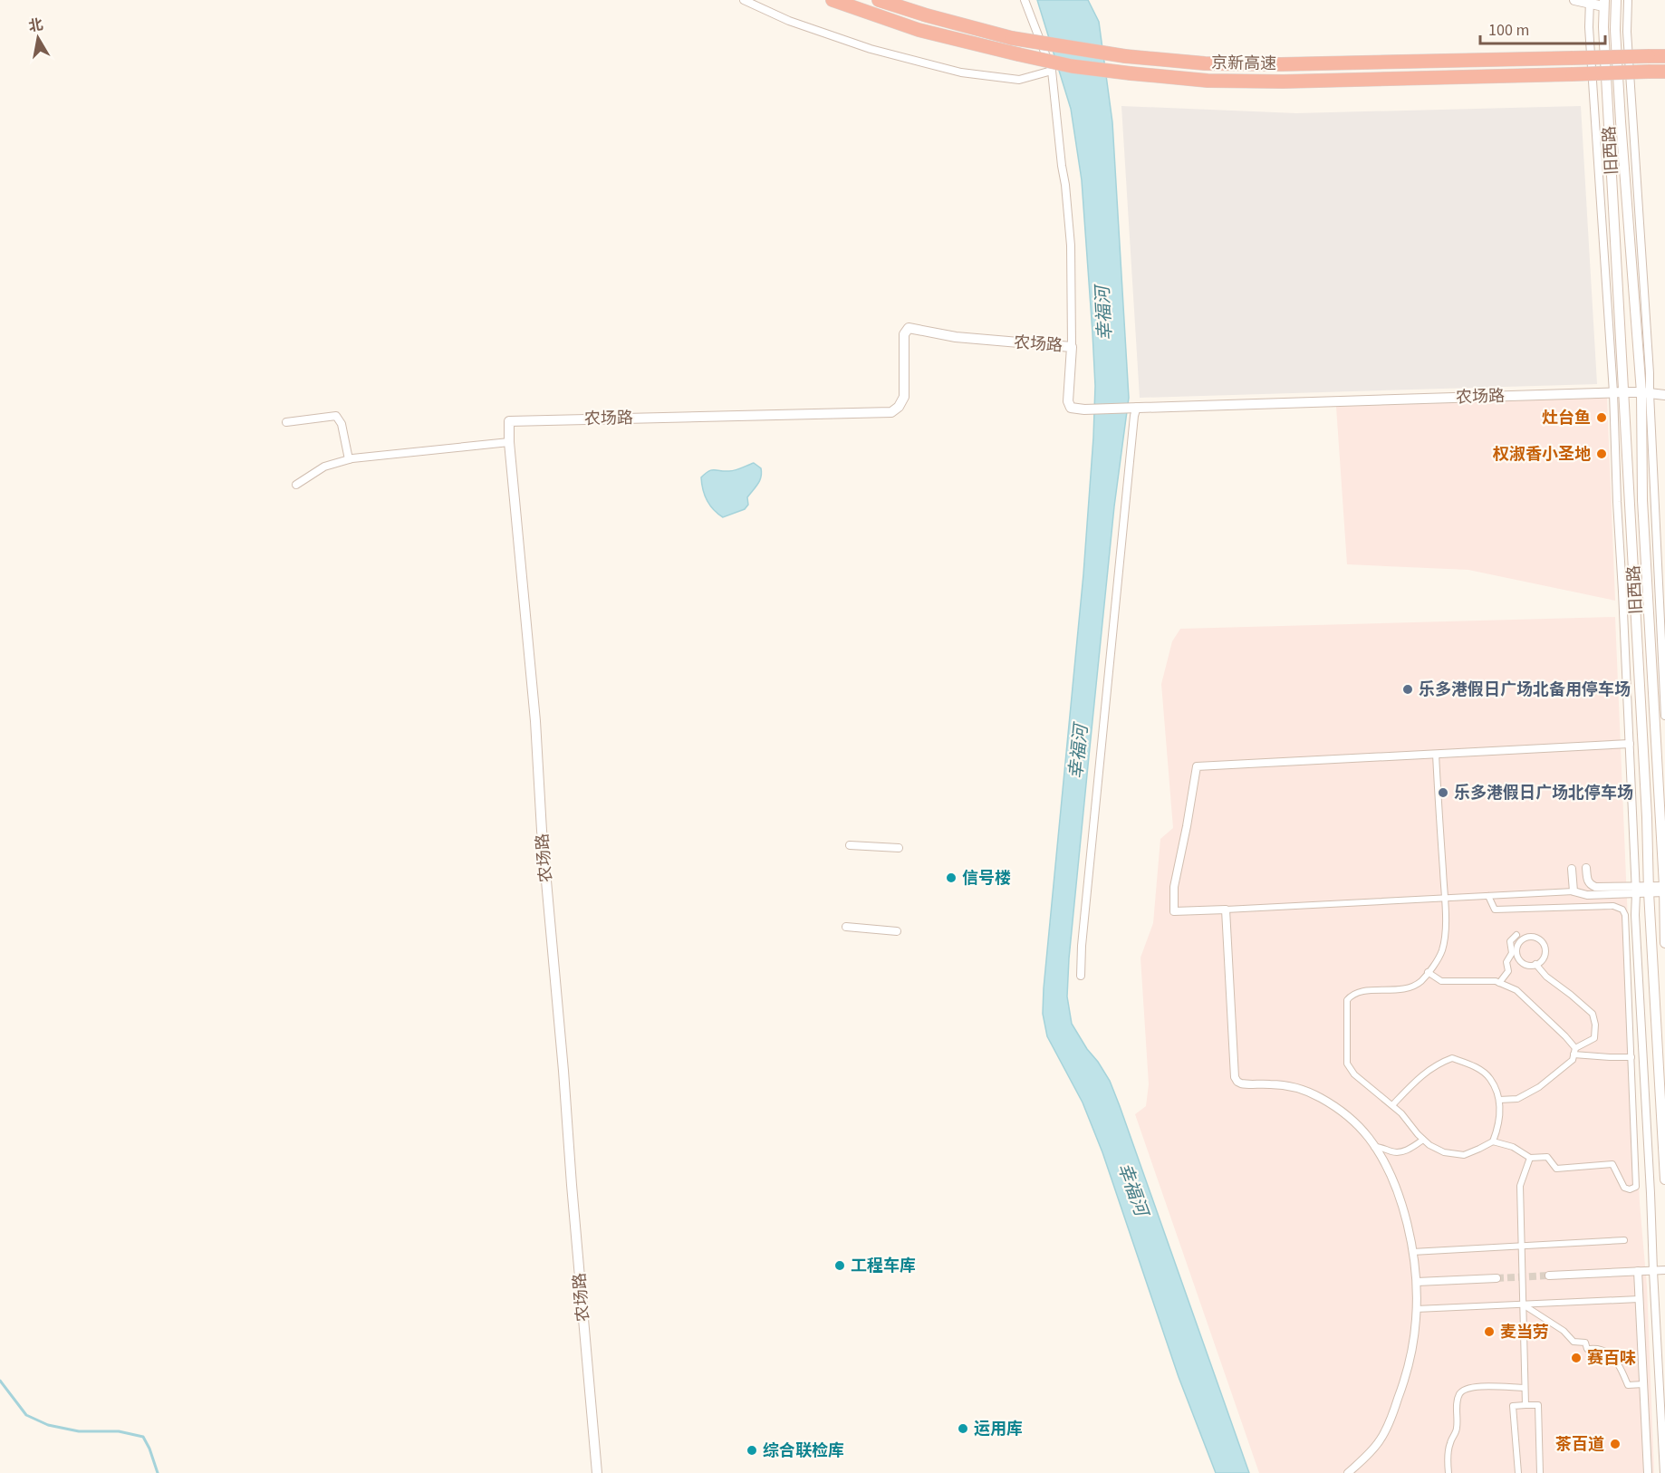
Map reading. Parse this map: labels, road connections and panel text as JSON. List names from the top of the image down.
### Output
{
  "streets": {
    "highway": ["京新高速"],
    "street": ["旧西路", "农场路"]
  },
  "crossings": [
    ["旧西路", "农场路"]
  ],
  "water": ["幸福河"],
  "places": [
    "灶台鱼",
    "权淑香小圣地",
    "乐多港假日广场北备用停车场",
    "乐多港假日广场北停车场",
    "信号楼",
    "工程车库",
    "麦当劳",
    "赛百味",
    "运用库",
    "茶百道",
    "综合联检库"
  ],
  "scale_bar": "100 m",
  "north": "top"
}
